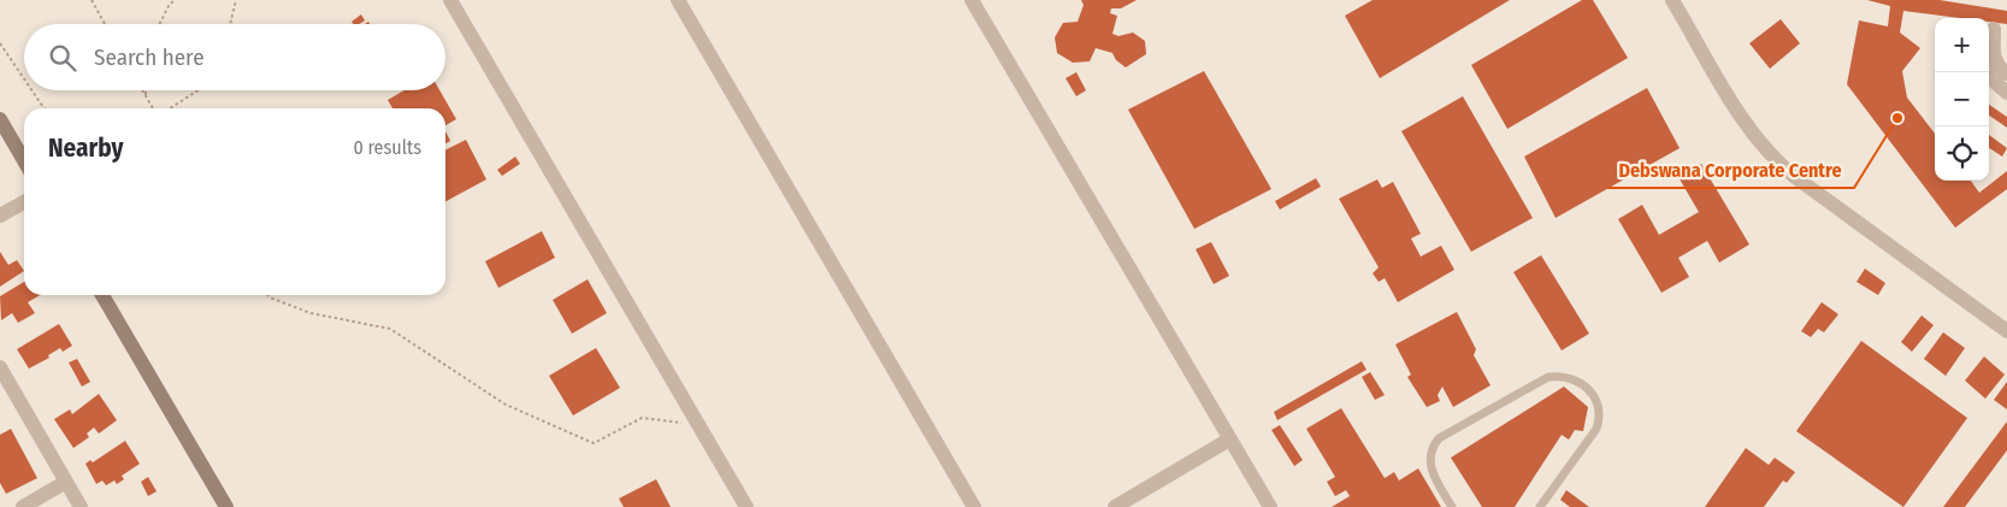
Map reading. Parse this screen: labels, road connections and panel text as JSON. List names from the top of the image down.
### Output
{
  "places": ["Debswana Corporate Centre"],
  "page": {
    "map_buttons": ["+", "−"],
    "search": "Search here",
    "heading": ["Nearby", "0 results"]
  }
}
